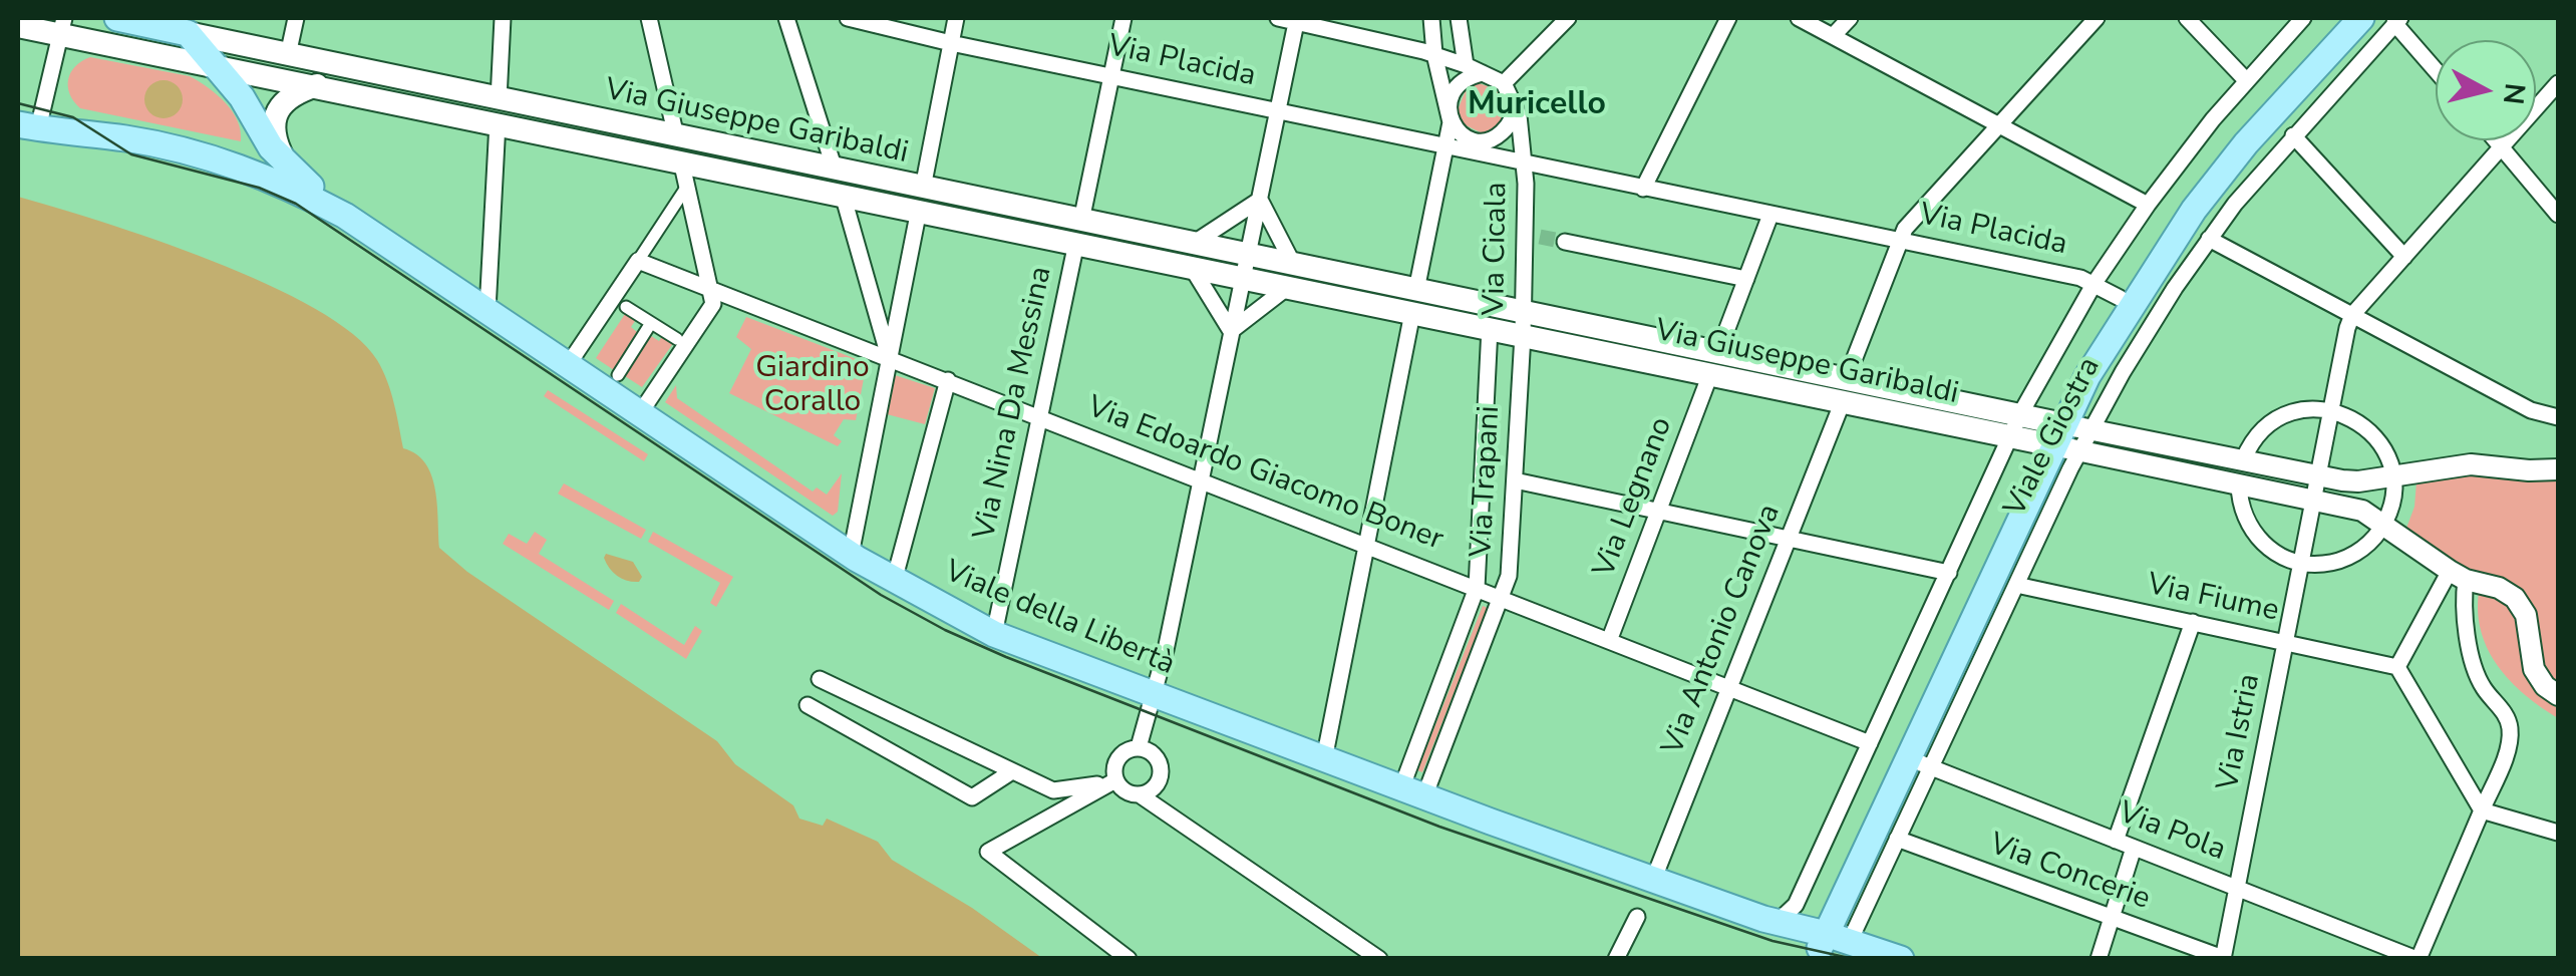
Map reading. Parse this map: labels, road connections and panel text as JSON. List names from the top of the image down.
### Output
{
  "streets": {
    "main road": ["Via Giuseppe Garibaldi", "Viale Giostra", "Viale della Libertà"],
    "street": [
      "Via Placida",
      "Via Cicala",
      "Via Nina Da Messina",
      "Via Edoardo Giacomo Boner",
      "Via Trapani",
      "Via Legnano",
      "Via Fiume",
      "Via Antonio Canova",
      "Via Istria",
      "Via Pola",
      "Via Concerie"
    ]
  },
  "crossings": [
    ["Via Placida", "Via Cicala"],
    ["Via Placida", "Via Nina Da Messina"],
    ["Via Placida", "Viale Giostra"],
    ["Via Placida", "Via Legnano"],
    ["Via Placida", "Via Antonio Canova"],
    ["Via Giuseppe Garibaldi", "Via Cicala"],
    ["Via Giuseppe Garibaldi", "Via Nina Da Messina"],
    ["Via Giuseppe Garibaldi", "Viale Giostra"],
    ["Via Giuseppe Garibaldi", "Via Trapani"],
    ["Via Giuseppe Garibaldi", "Via Legnano"],
    ["Via Giuseppe Garibaldi", "Via Antonio Canova"],
    ["Via Giuseppe Garibaldi", "Via Istria"],
    ["Via Cicala", "Via Trapani"],
    ["Via Nina Da Messina", "Via Edoardo Giacomo Boner"],
    ["Via Nina Da Messina", "Viale della Libertà"],
    ["Viale Giostra", "Via Edoardo Giacomo Boner"],
    ["Viale Giostra", "Via Fiume"],
    ["Viale Giostra", "Viale della Libertà"],
    ["Viale Giostra", "Via Pola"],
    ["Viale Giostra", "Via Concerie"],
    ["Via Edoardo Giacomo Boner", "Via Trapani"],
    ["Via Edoardo Giacomo Boner", "Via Legnano"],
    ["Via Edoardo Giacomo Boner", "Via Antonio Canova"],
    ["Via Trapani", "Viale della Libertà"],
    ["Via Fiume", "Via Istria"],
    ["Viale della Libertà", "Via Antonio Canova"],
    ["Via Istria", "Via Pola"],
    ["Via Istria", "Via Concerie"]
  ],
  "districts": ["Muricello"],
  "parks": ["Giardino Corallo"],
  "north": "right"
}
